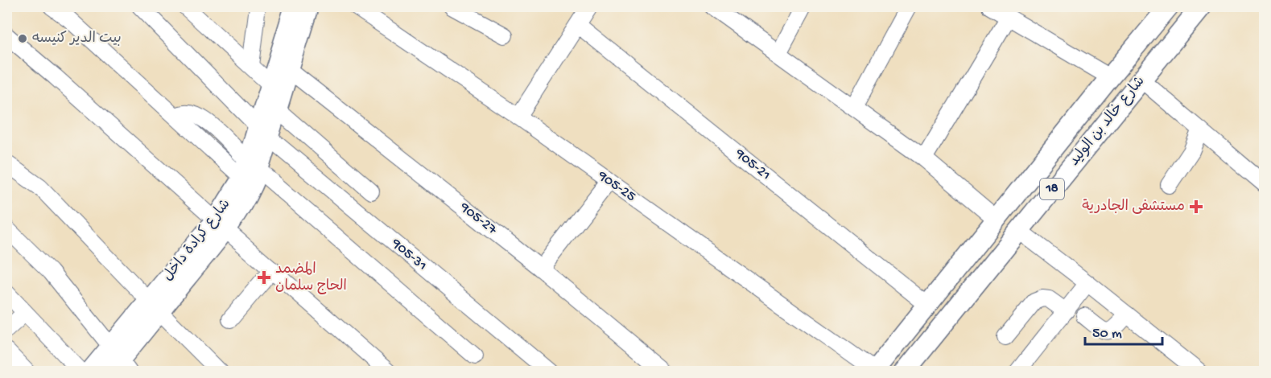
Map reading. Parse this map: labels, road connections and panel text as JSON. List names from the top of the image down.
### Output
{
  "streets": {
    "main road": ["شارع خالد بن الوليد", "18", "شارع كرادة داخل"],
    "street": [
      "905-21",
      "905-25",
      "905-27",
      "905-31"
    ]
  },
  "crossings": [
    ["شارع خالد بن الوليد", "905-21"],
    ["شارع خالد بن الوليد", "905-25"],
    ["905-27", "شارع كرادة داخل"],
    ["شارع كرادة داخل", "905-31"]
  ],
  "places": {
    "other": ["بيت الدير كنيسه"],
    "health": ["مستشفى الجادرية", "المضمد الحاج سلمان"]
  },
  "scale_bar": "50 m"
}
